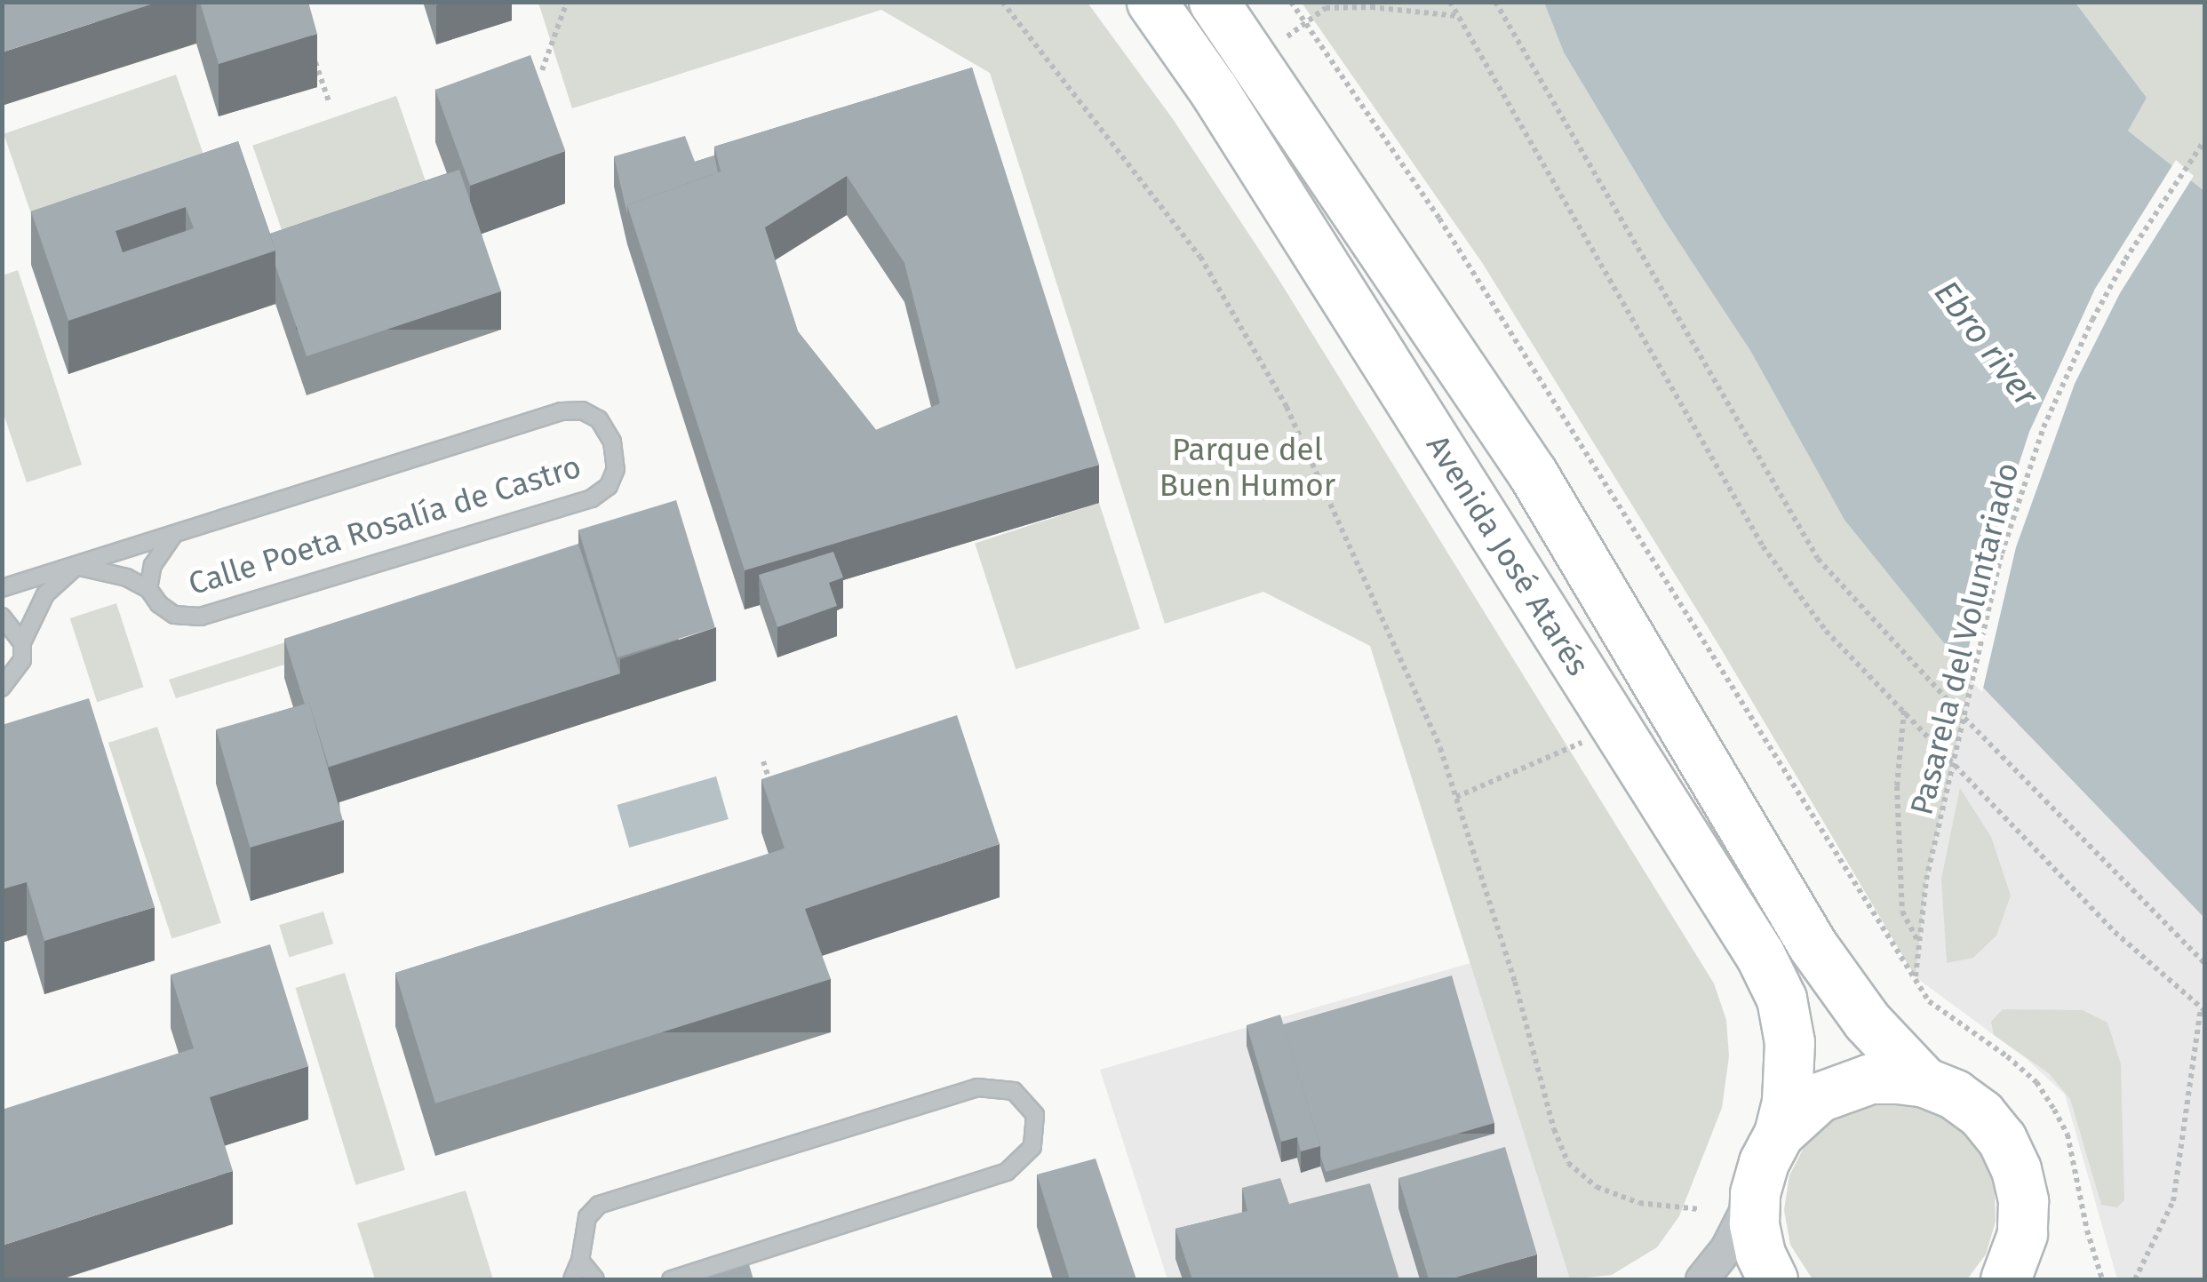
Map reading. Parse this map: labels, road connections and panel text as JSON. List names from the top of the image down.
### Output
{
  "streets": {
    "main road": ["Avenida José Atarés"],
    "lane": ["Calle Poeta Rosalía de Castro"],
    "path": ["Pasarela del Voluntariado"]
  },
  "water": ["Ebro river"],
  "parks": ["Parque del Buen Humor"]
}
